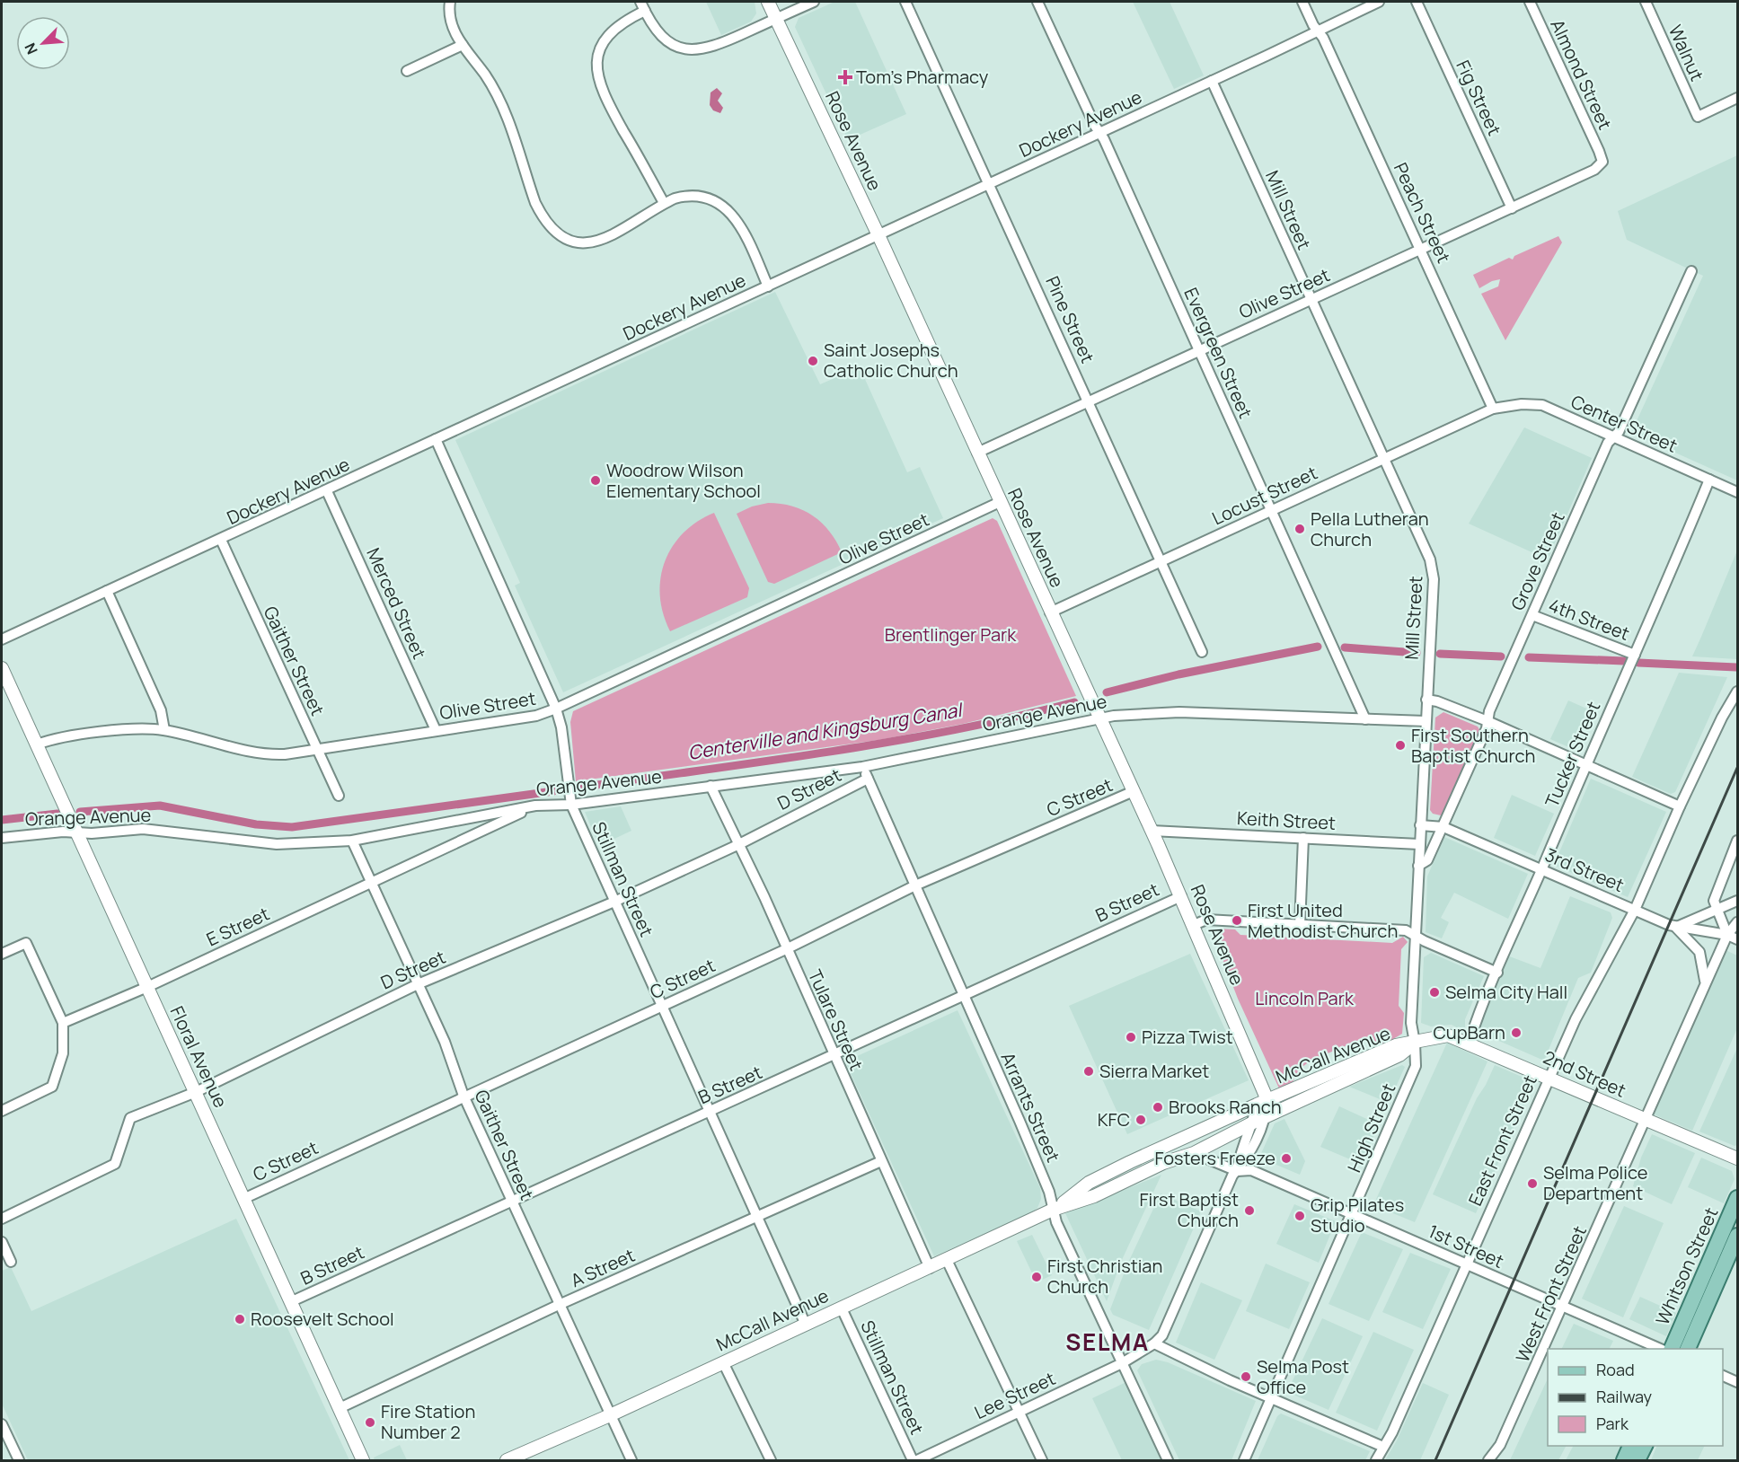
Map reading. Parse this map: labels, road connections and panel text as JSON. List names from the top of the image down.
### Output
{
  "streets": {
    "main road": ["Whitson Street"],
    "street": [
      "Walnut",
      "Almond Street",
      "Fig Street",
      "Dockery Avenue",
      "Rose Avenue",
      "Mill Street",
      "Peach Street",
      "Olive Street",
      "Pine Street",
      "Evergreen Street",
      "Center Street",
      "Locust Street",
      "Grove Street",
      "Merced Street",
      "4th Street",
      "Gaither Street",
      "Orange Avenue",
      "Tucker Street",
      "D Street",
      "C Street",
      "Keith Street",
      "3rd Street",
      "Stillman Street",
      "B Street",
      "E Street",
      "Tulare Street",
      "McCall Avenue",
      "Floral Avenue",
      "2nd Street",
      "Arrants Street",
      "High Street",
      "East Front Street",
      "1st Street",
      "A Street",
      "West Front Street",
      "Lee Street"
    ]
  },
  "crossings": [
    ["Almond Street", "Olive Street"],
    ["Fig Street", "Olive Street"],
    ["Dockery Avenue", "Rose Avenue"],
    ["Dockery Avenue", "Mill Street"],
    ["Dockery Avenue", "Peach Street"],
    ["Dockery Avenue", "Pine Street"],
    ["Dockery Avenue", "Evergreen Street"],
    ["Dockery Avenue", "Merced Street"],
    ["Dockery Avenue", "Gaither Street"],
    ["Dockery Avenue", "Stillman Street"],
    ["Rose Avenue", "Olive Street"],
    ["Rose Avenue", "Locust Street"],
    ["Rose Avenue", "Orange Avenue"],
    ["Rose Avenue", "C Street"],
    ["Rose Avenue", "Keith Street"],
    ["Rose Avenue", "B Street"],
    ["Rose Avenue", "McCall Avenue"],
    ["Mill Street", "Olive Street"],
    ["Mill Street", "Locust Street"],
    ["Mill Street", "Grove Street"],
    ["Mill Street", "Orange Avenue"],
    ["Mill Street", "Keith Street"],
    ["Mill Street", "3rd Street"],
    ["Mill Street", "McCall Avenue"],
    ["Mill Street", "2nd Street"],
    ["Mill Street", "High Street"],
    ["Peach Street", "Olive Street"],
    ["Peach Street", "Center Street"],
    ["Peach Street", "Locust Street"],
    ["Olive Street", "Pine Street"],
    ["Olive Street", "Evergreen Street"],
    ["Olive Street", "Merced Street"],
    ["Olive Street", "Gaither Street"],
    ["Olive Street", "Stillman Street"],
    ["Olive Street", "Floral Avenue"],
    ["Pine Street", "Locust Street"],
    ["Evergreen Street", "Locust Street"],
    ["Evergreen Street", "Orange Avenue"],
    ["Center Street", "Locust Street"],
    ["Center Street", "Grove Street"],
    ["Center Street", "Tucker Street"],
    ["Grove Street", "4th Street"],
    ["Grove Street", "3rd Street"],
    ["4th Street", "Tucker Street"],
    ["Gaither Street", "Orange Avenue"],
    ["Gaither Street", "D Street"],
    ["Gaither Street", "C Street"],
    ["Gaither Street", "B Street"],
    ["Gaither Street", "E Street"],
    ["Gaither Street", "McCall Avenue"],
    ["Gaither Street", "A Street"],
    ["Orange Avenue", "Stillman Street"],
    ["Orange Avenue", "E Street"],
    ["Orange Avenue", "Tulare Street"],
    ["Orange Avenue", "Floral Avenue"],
    ["Orange Avenue", "Arrants Street"],
    ["Tucker Street", "3rd Street"],
    ["Tucker Street", "2nd Street"],
    ["D Street", "Stillman Street"],
    ["D Street", "Tulare Street"],
    ["D Street", "Floral Avenue"],
    ["D Street", "Arrants Street"],
    ["C Street", "Stillman Street"],
    ["C Street", "Tulare Street"],
    ["C Street", "Floral Avenue"],
    ["C Street", "Arrants Street"],
    ["3rd Street", "East Front Street"],
    ["3rd Street", "West Front Street"],
    ["Stillman Street", "B Street"],
    ["Stillman Street", "McCall Avenue"],
    ["Stillman Street", "A Street"],
    ["B Street", "Tulare Street"],
    ["B Street", "Floral Avenue"],
    ["B Street", "Arrants Street"],
    ["E Street", "Floral Avenue"],
    ["Tulare Street", "McCall Avenue"],
    ["Tulare Street", "A Street"],
    ["McCall Avenue", "2nd Street"],
    ["McCall Avenue", "Arrants Street"],
    ["McCall Avenue", "High Street"],
    ["McCall Avenue", "1st Street"],
    ["Floral Avenue", "A Street"],
    ["2nd Street", "High Street"],
    ["2nd Street", "East Front Street"],
    ["2nd Street", "West Front Street"],
    ["Arrants Street", "Lee Street"],
    ["High Street", "1st Street"],
    ["East Front Street", "1st Street"],
    ["1st Street", "West Front Street"]
  ],
  "districts": ["SELMA"],
  "water": ["Centerville and Kingsburg Canal"],
  "parks": ["Brentlinger Park", "Lincoln Park"],
  "places": {
    "health": ["Tom's Pharmacy"],
    "other": [
      "Saint Josephs Catholic Church",
      "Woodrow Wilson Elementary School",
      "Pella Lutheran Church",
      "First Southern Baptist Church",
      "First United Methodist Church",
      "Selma City Hall",
      "CupBarn",
      "Pizza Twist",
      "Sierra Market",
      "Brooks Ranch",
      "KFC",
      "Fosters Freeze",
      "Selma Police Department",
      "First Baptist Church",
      "Grip Pilates Studio",
      "First Christian Church",
      "Roosevelt School",
      "Selma Post Office",
      "Fire Station Number 2"
    ]
  },
  "legend": ["Road", "Railway", "Park"],
  "north": "bottom left"
}
